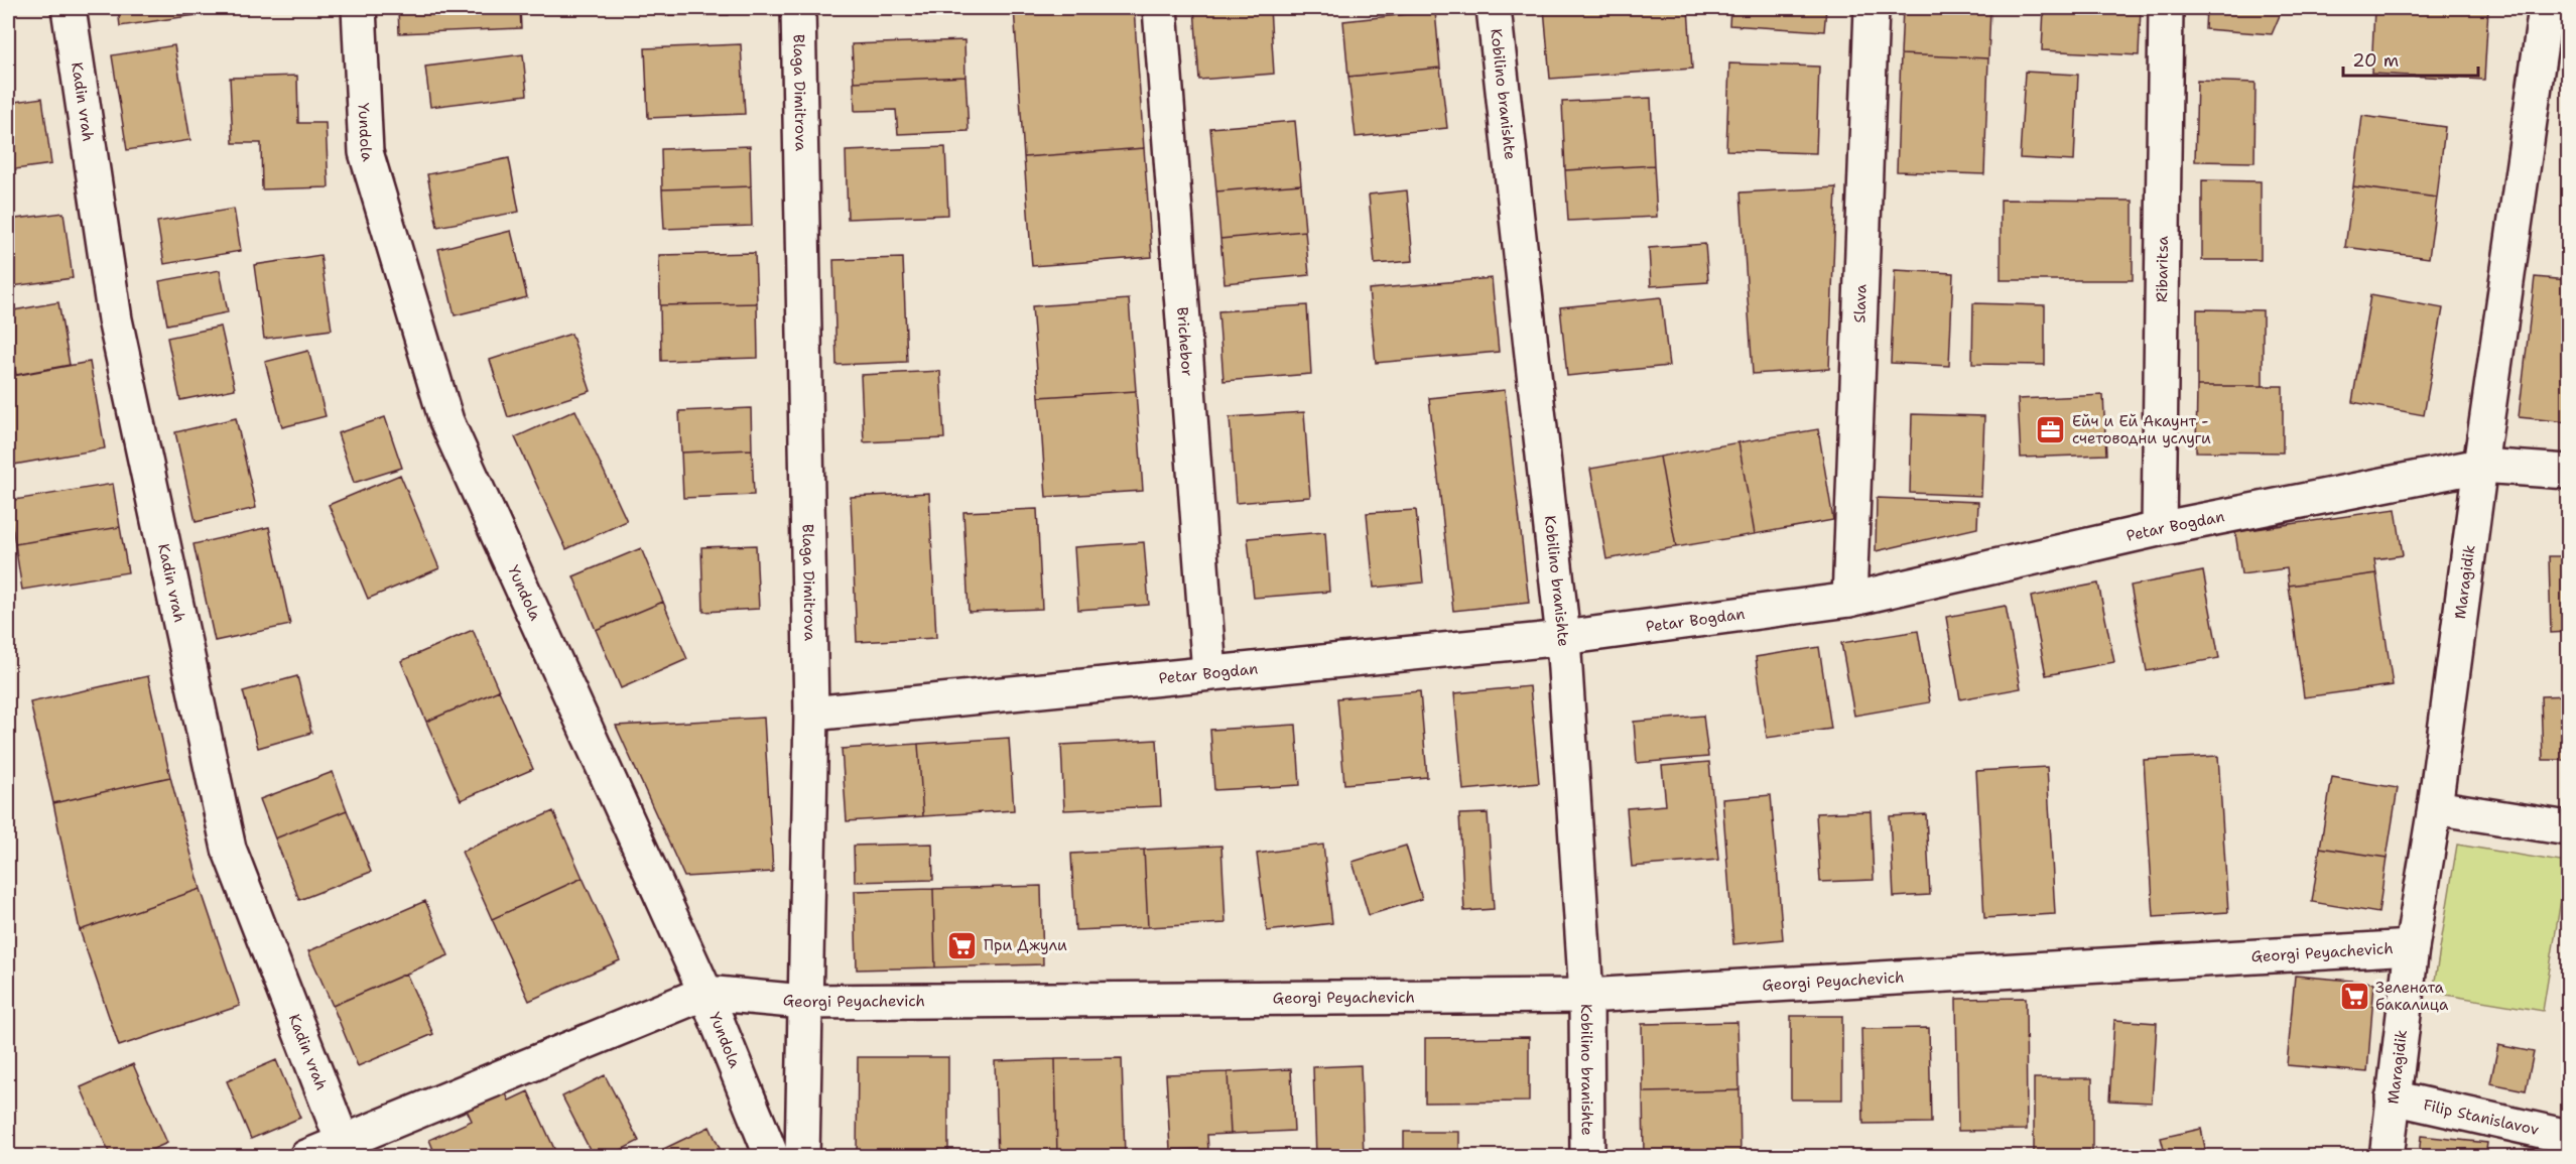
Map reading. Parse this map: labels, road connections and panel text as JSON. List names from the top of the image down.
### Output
{
  "streets": {
    "street": [
      "Blaga Dimitrova",
      "Kobilino branishte",
      "Kadin vrah",
      "Yundola",
      "Ribaritsa",
      "Slava",
      "Brichebor",
      "Petar Bogdan",
      "Maragidik",
      "Georgi Peyachevich",
      "Filip Stanislavov"
    ]
  },
  "crossings": [
    ["Blaga Dimitrova", "Petar Bogdan"],
    ["Blaga Dimitrova", "Georgi Peyachevich"],
    ["Kobilino branishte", "Petar Bogdan"],
    ["Kobilino branishte", "Georgi Peyachevich"],
    ["Kadin vrah", "Georgi Peyachevich"],
    ["Yundola", "Georgi Peyachevich"],
    ["Ribaritsa", "Petar Bogdan"],
    ["Slava", "Petar Bogdan"],
    ["Brichebor", "Petar Bogdan"],
    ["Petar Bogdan", "Maragidik"],
    ["Maragidik", "Georgi Peyachevich"],
    ["Maragidik", "Filip Stanislavov"]
  ],
  "places": {
    "office": ["Ейч и Ей Акаунт - счетоводни услуги"],
    "supermarket": ["При Джули", "Зелената бакалица"]
  },
  "scale_bar": "20 m"
}
